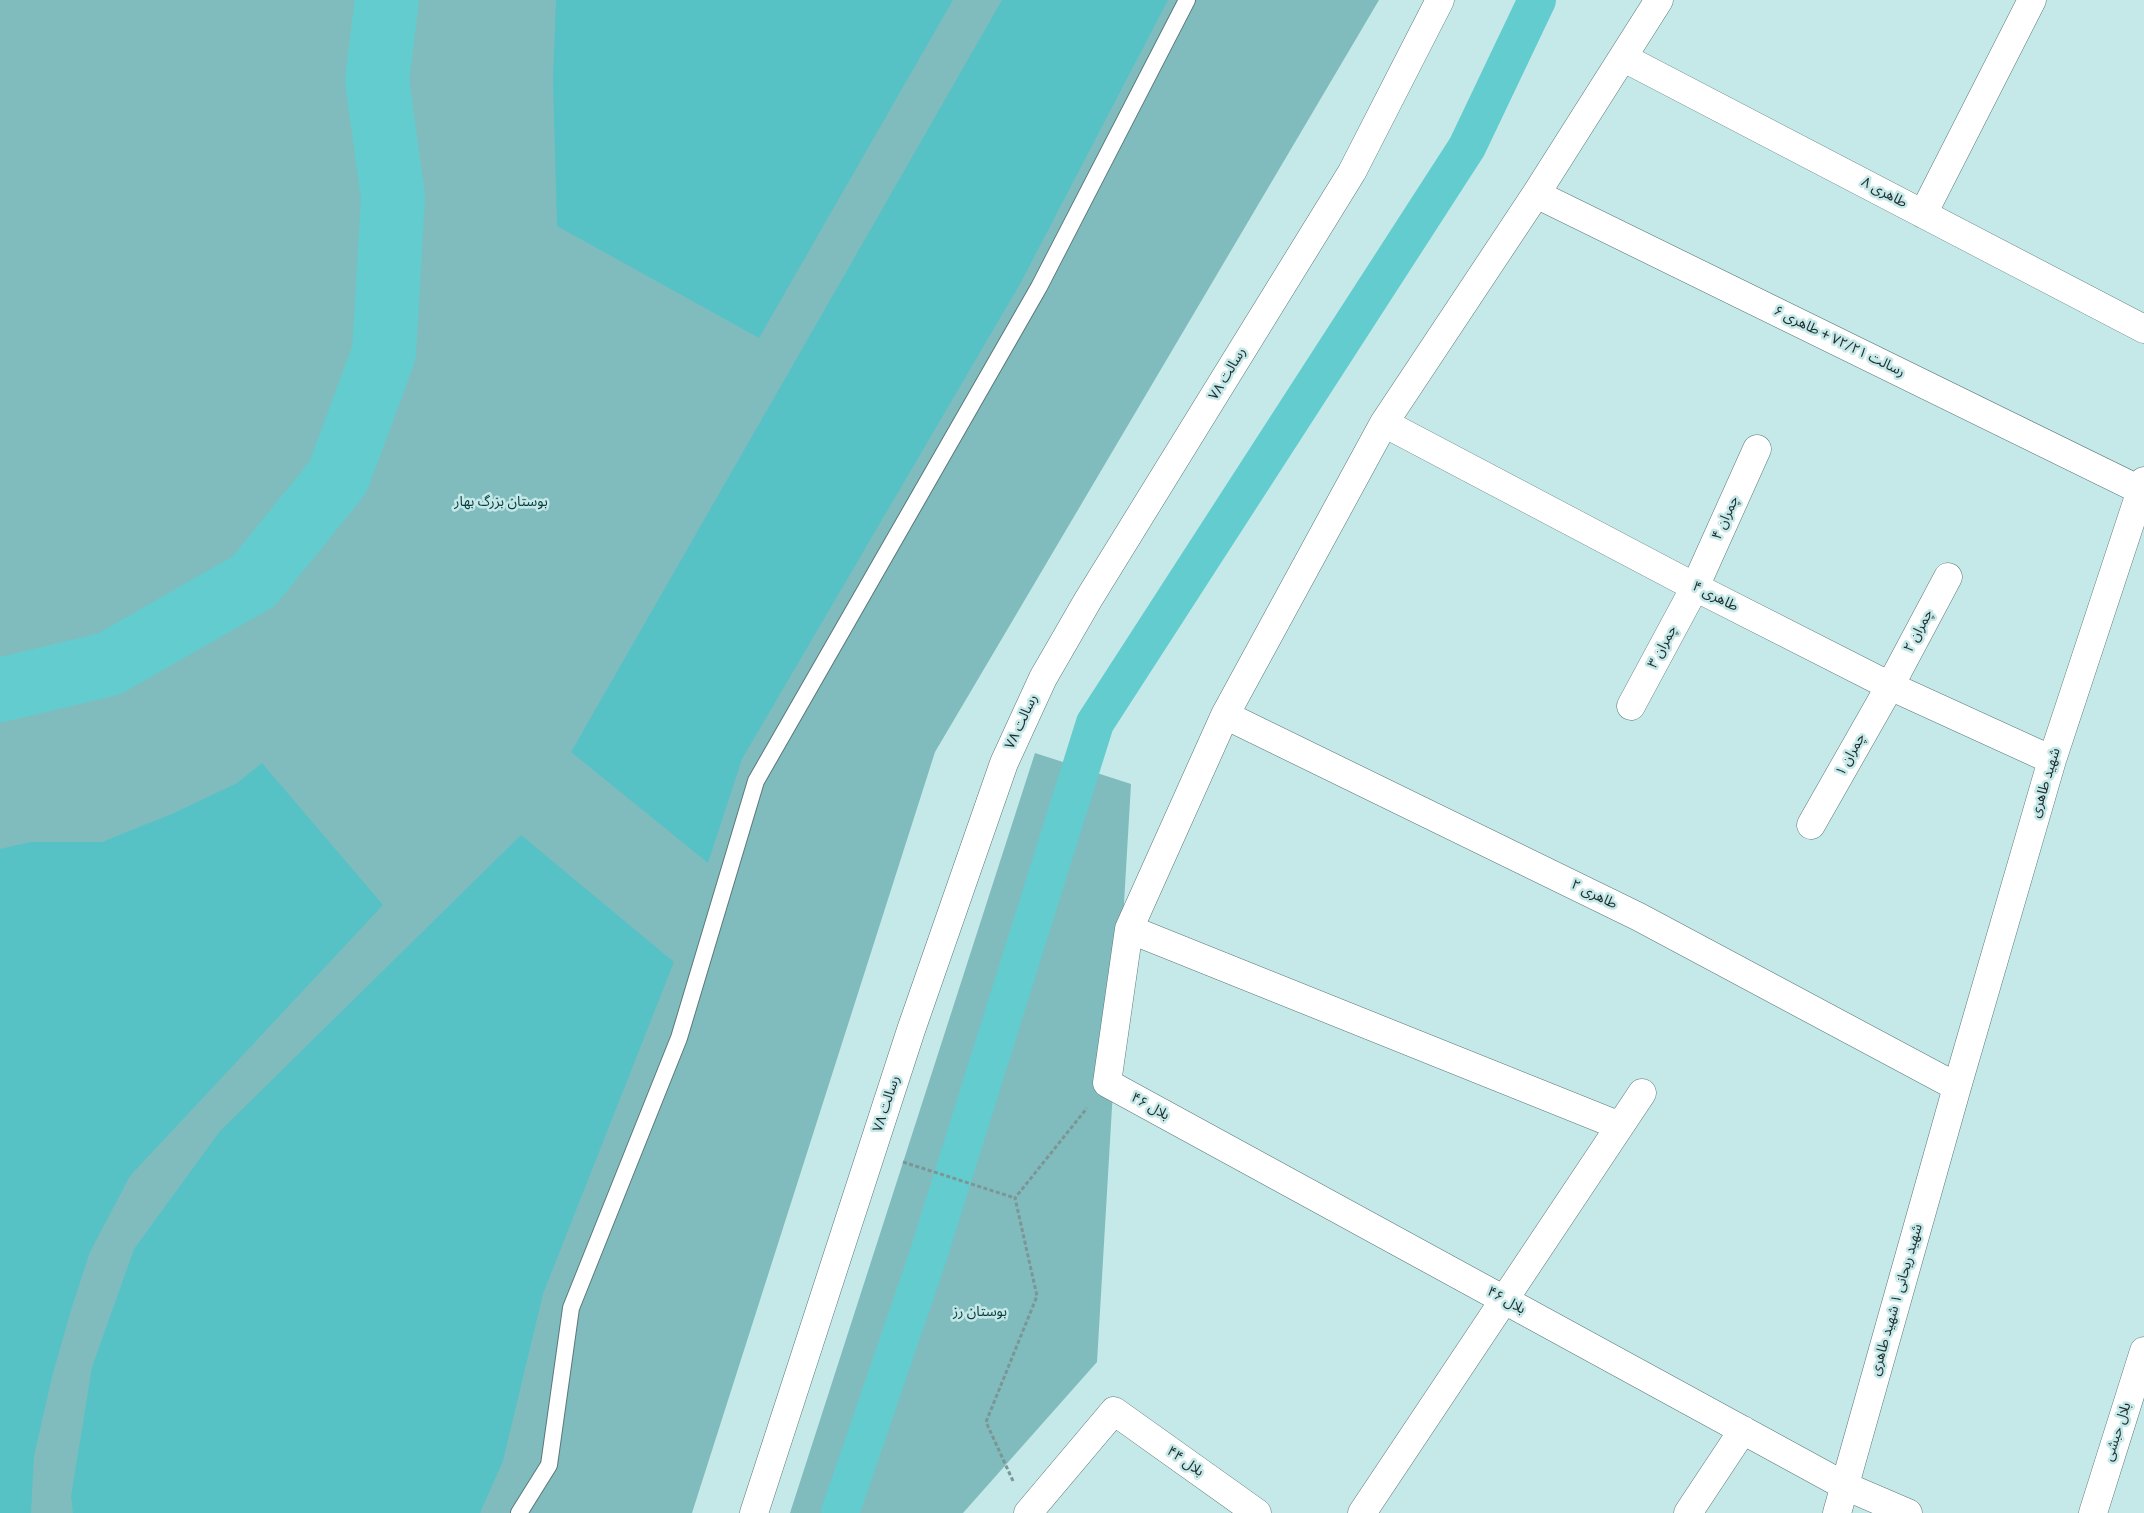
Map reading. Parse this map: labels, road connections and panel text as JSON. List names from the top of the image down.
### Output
{
  "streets": {
    "street": [
      "طاهری ۸",
      "رسالت ۷۲/۲۱ + طاهری ۶",
      "رسالت ۷۸",
      "چمران ۴",
      "طاهری ۴",
      "چمران ۲",
      "چمران ۳",
      "چمران ۱",
      "شهید طاهری",
      "طاهری ۲",
      "بلال ۴۶",
      "شهید ریحانی ۱ شهید طاهری",
      "بلال حبشی",
      "بلال ۴۴"
    ]
  },
  "crossings": [
    ["رسالت ۷۲/۲۱ + طاهری ۶", "شهید طاهری"],
    ["چمران ۴", "طاهری ۴"],
    ["چمران ۴", "چمران ۳"],
    ["طاهری ۴", "چمران ۲"],
    ["طاهری ۴", "چمران ۳"],
    ["طاهری ۴", "چمران ۱"],
    ["طاهری ۴", "شهید طاهری"],
    ["چمران ۲", "چمران ۱"],
    ["شهید طاهری", "طاهری ۲"],
    ["شهید طاهری", "شهید ریحانی ۱ شهید طاهری"],
    ["طاهری ۲", "شهید ریحانی ۱ شهید طاهری"],
    ["بلال ۴۶", "شهید ریحانی ۱ شهید طاهری"]
  ],
  "parks": ["بوستان بزرگ بهار", "بوستان رز"]
}
